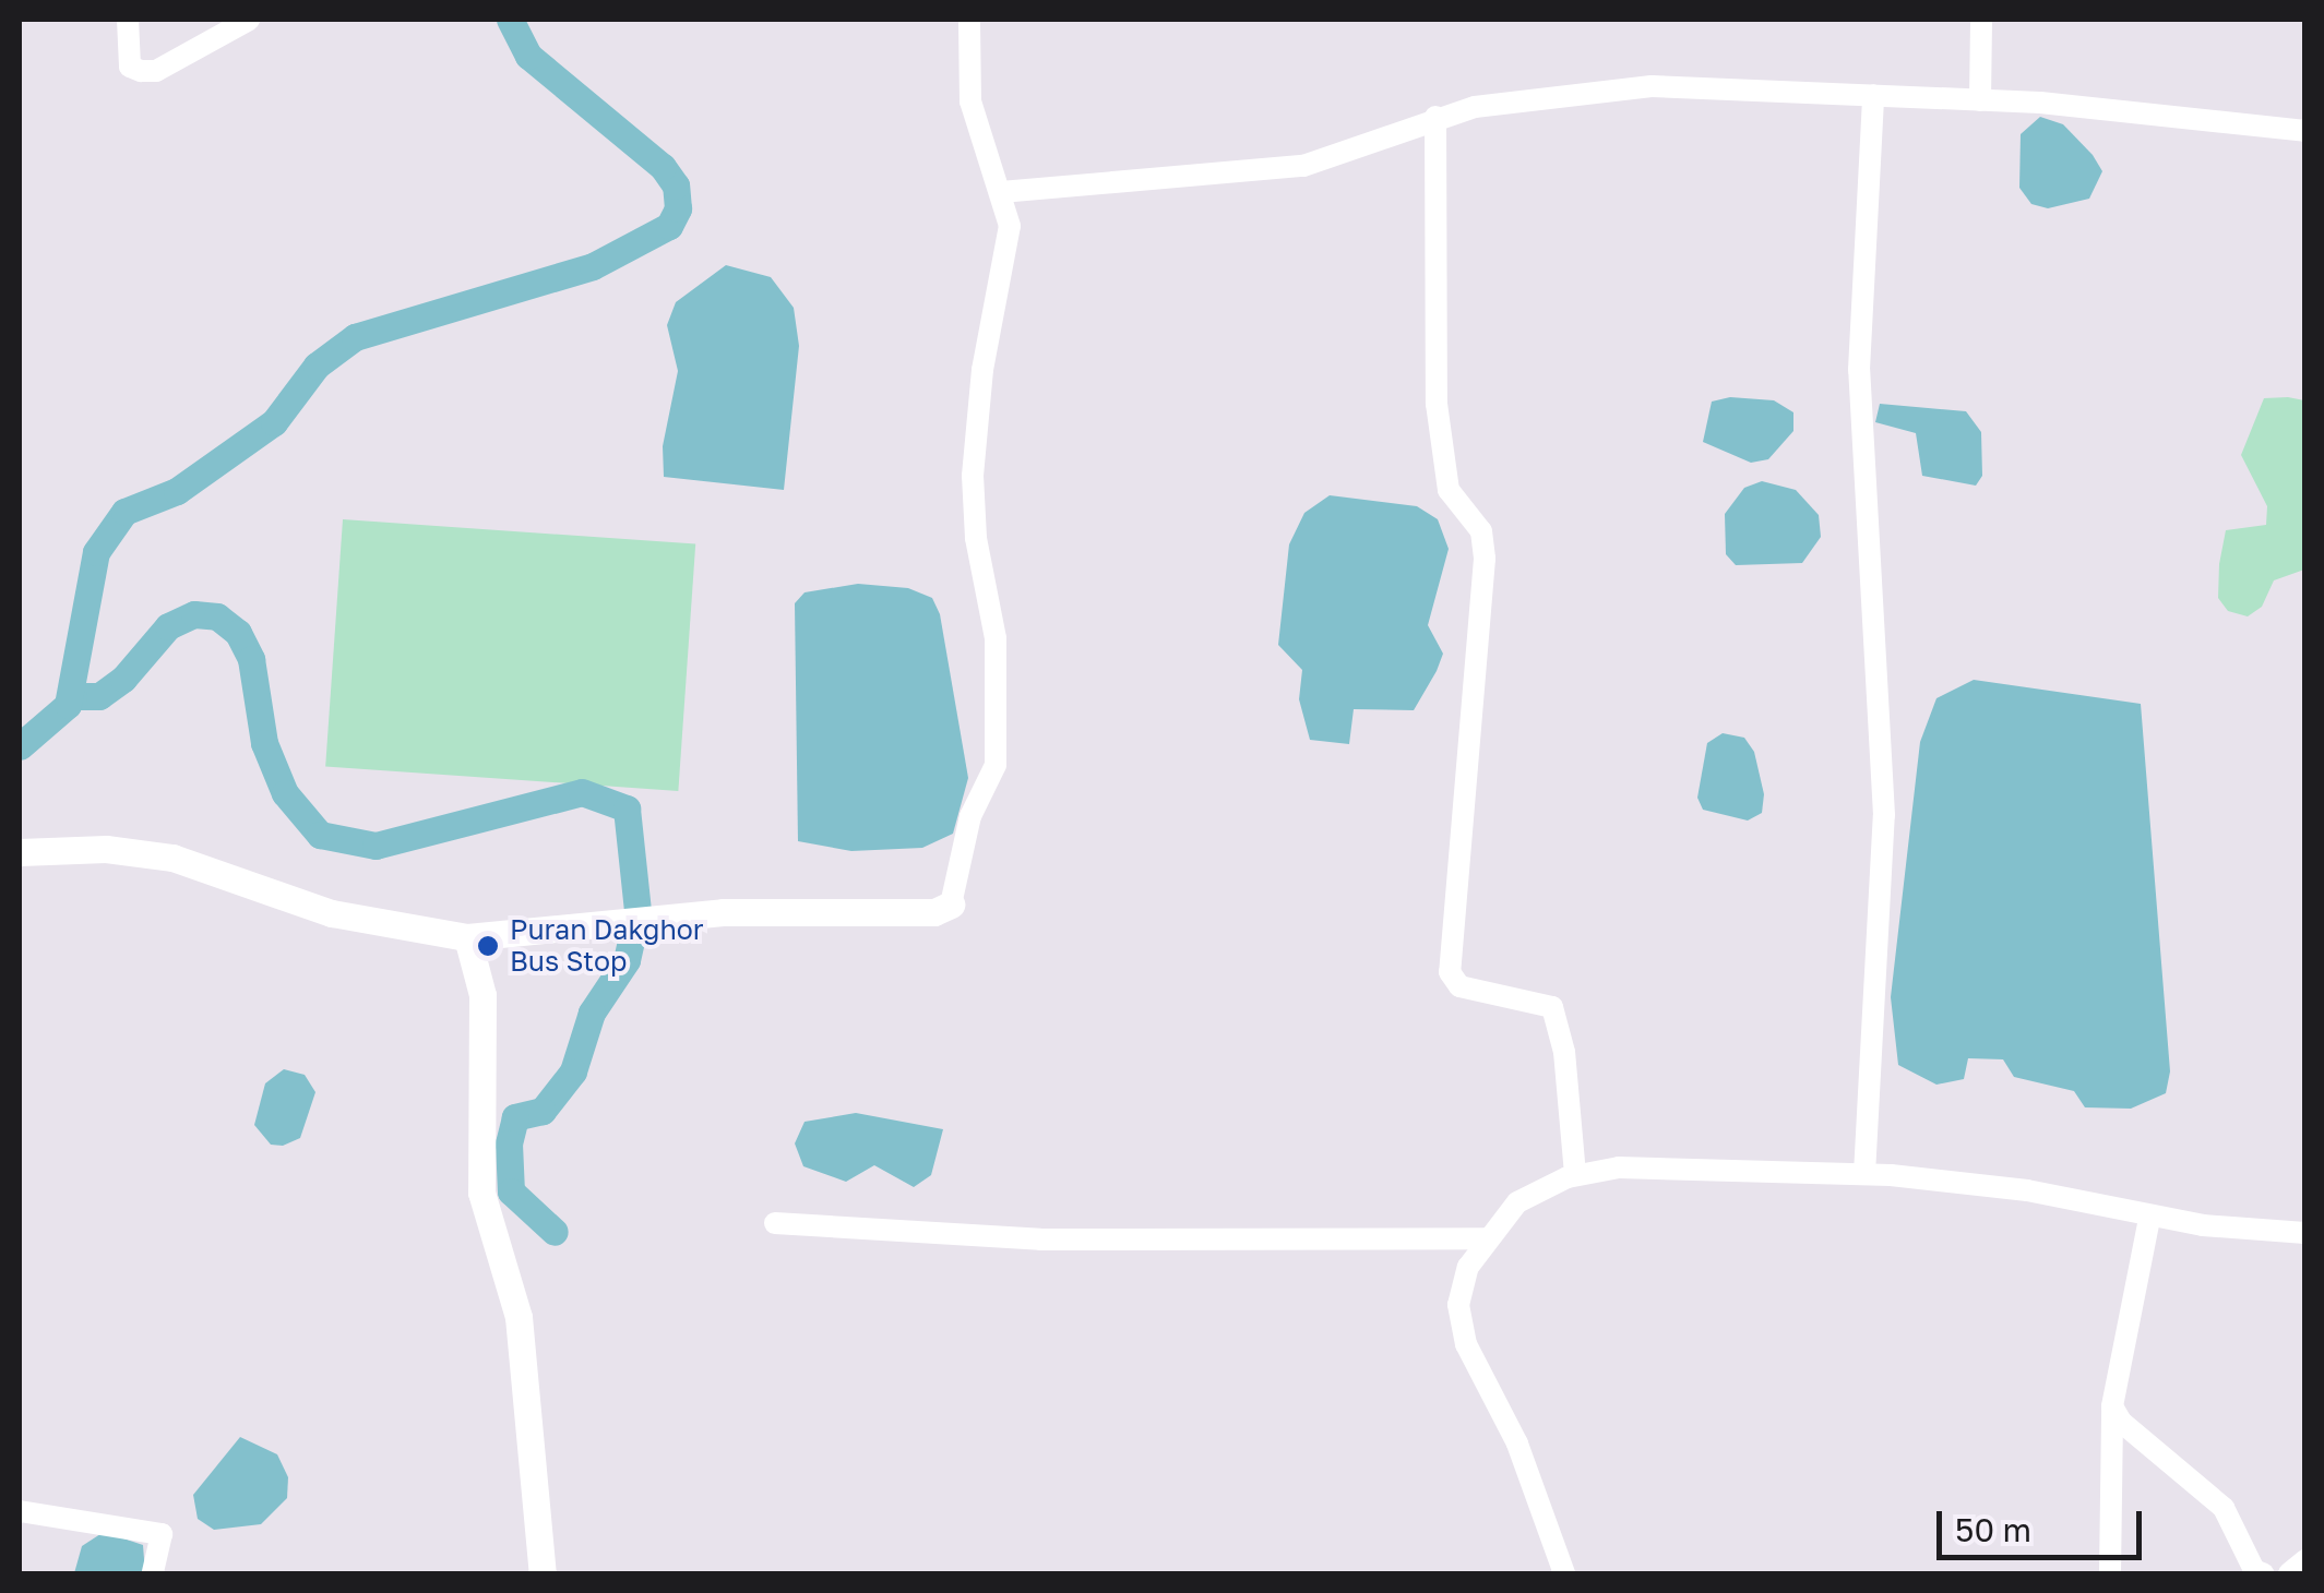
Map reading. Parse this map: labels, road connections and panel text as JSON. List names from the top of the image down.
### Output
{
  "places": ["Puran Dakghor Bus Stop"],
  "scale_bar": "50 m"
}
